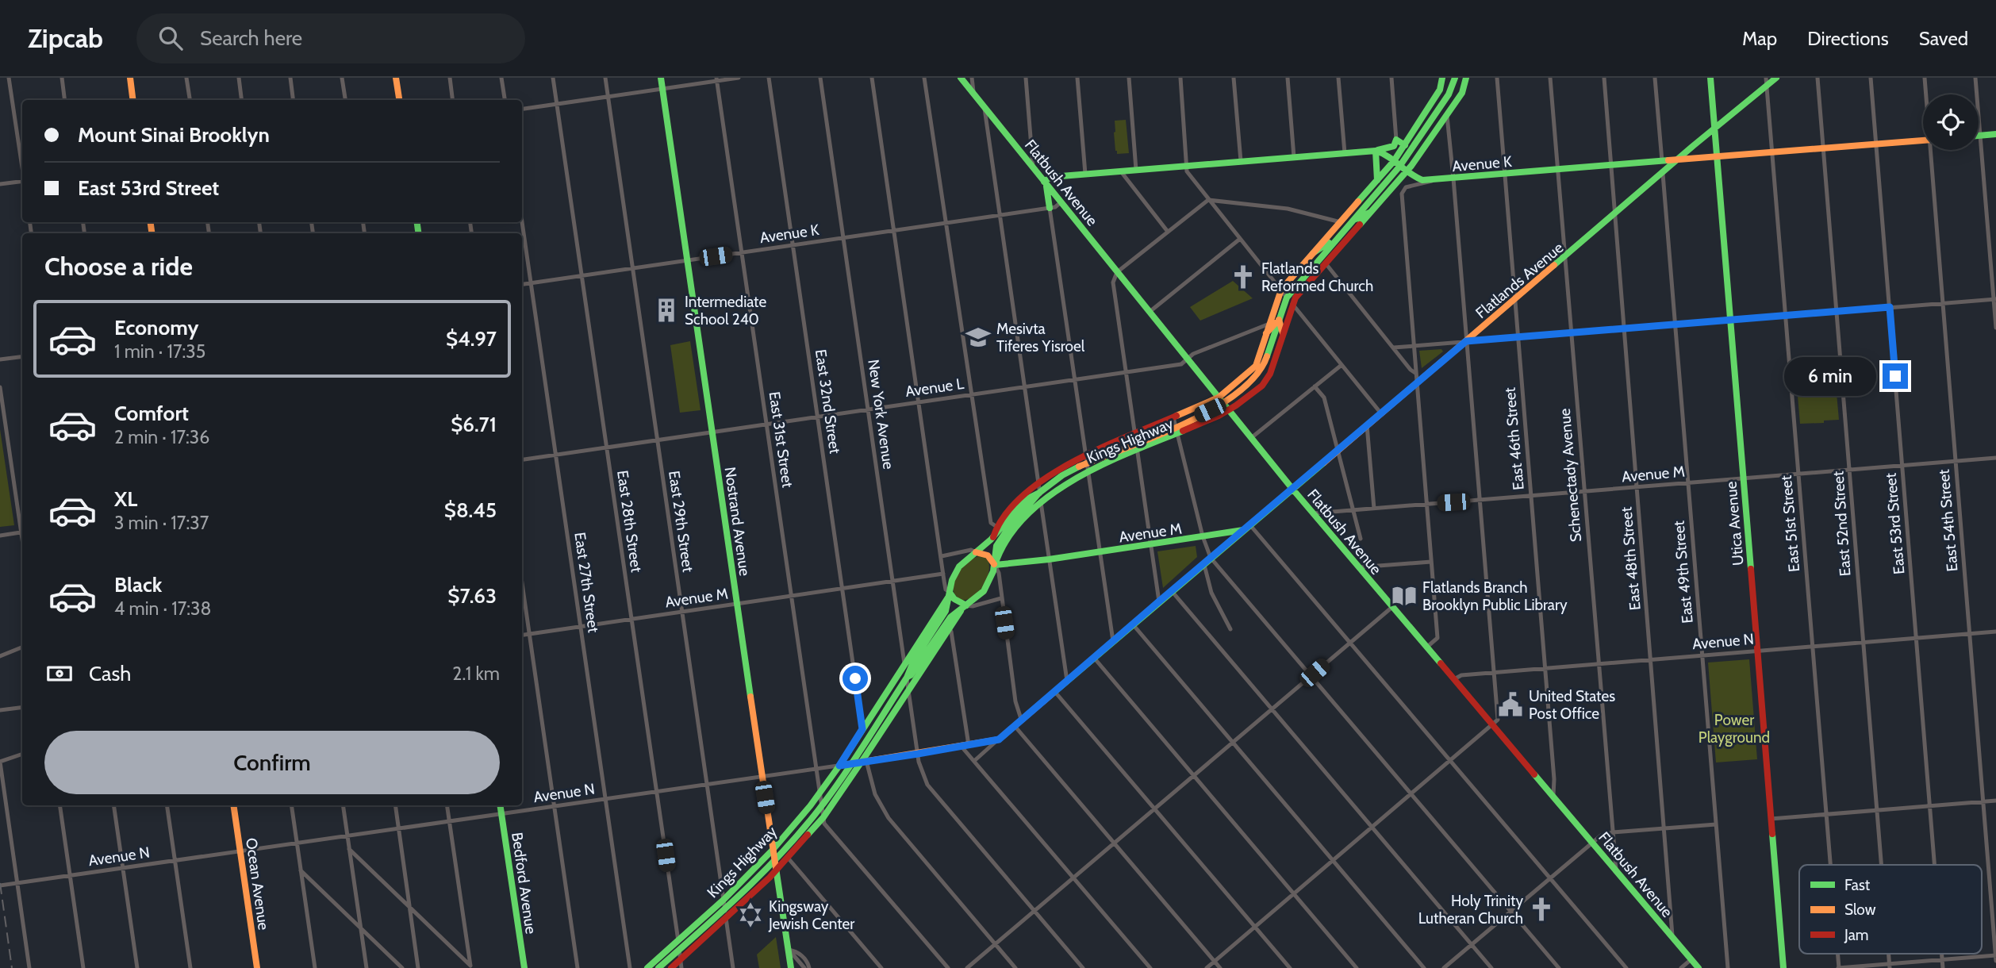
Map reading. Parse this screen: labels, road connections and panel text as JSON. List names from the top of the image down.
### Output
{
  "streets": {
    "main road": [
      "Avenue K",
      "Flatbush Avenue",
      "Flatlands Avenue",
      "Kings Highway",
      "Avenue M",
      "Nostrand Avenue",
      "Utica Avenue",
      "Avenue N",
      "Bedford Avenue",
      "Ocean Avenue"
    ],
    "street": [
      "Avenue L",
      "East 32nd Street",
      "New York Avenue",
      "East 46th Street",
      "East 31st Street",
      "Schenectady Avenue",
      "East 54th Street",
      "East 28th Street",
      "East 29th Street",
      "East 51st Street",
      "East 52nd Street",
      "East 53rd Street",
      "East 48th Street",
      "East 49th Street",
      "East 27th Street"
    ]
  },
  "crossings": [
    ["Avenue K", "Flatbush Avenue"],
    ["Avenue K", "Flatlands Avenue"],
    ["Avenue K", "East 32nd Street"],
    ["Avenue K", "New York Avenue"],
    ["Avenue K", "East 46th Street"],
    ["Avenue K", "East 31st Street"],
    ["Avenue K", "Kings Highway"],
    ["Avenue K", "Schenectady Avenue"],
    ["Avenue K", "East 28th Street"],
    ["Avenue K", "East 29th Street"],
    ["Avenue K", "Nostrand Avenue"],
    ["Avenue K", "Utica Avenue"],
    ["Avenue K", "East 51st Street"],
    ["Avenue K", "East 52nd Street"],
    ["Avenue K", "East 53rd Street"],
    ["Avenue K", "East 48th Street"],
    ["Avenue K", "East 27th Street"],
    ["Flatbush Avenue", "Flatlands Avenue"],
    ["Flatbush Avenue", "Avenue L"],
    ["Flatbush Avenue", "East 46th Street"],
    ["Flatbush Avenue", "Kings Highway"],
    ["Flatbush Avenue", "Avenue M"],
    ["Flatbush Avenue", "Schenectady Avenue"],
    ["Flatbush Avenue", "East 48th Street"],
    ["Flatbush Avenue", "Avenue N"],
    ["Flatlands Avenue", "East 46th Street"],
    ["Flatlands Avenue", "Avenue M"],
    ["Flatlands Avenue", "Schenectady Avenue"],
    ["Flatlands Avenue", "Utica Avenue"],
    ["Flatlands Avenue", "East 51st Street"],
    ["Flatlands Avenue", "East 48th Street"],
    ["Flatlands Avenue", "East 49th Street"],
    ["Flatlands Avenue", "Avenue N"],
    ["Avenue L", "East 32nd Street"],
    ["Avenue L", "New York Avenue"],
    ["Avenue L", "East 31st Street"],
    ["Avenue L", "Kings Highway"],
    ["Avenue L", "East 28th Street"],
    ["Avenue L", "East 29th Street"],
    ["Avenue L", "Nostrand Avenue"],
    ["Avenue L", "East 27th Street"],
    ["East 32nd Street", "Kings Highway"],
    ["East 32nd Street", "Avenue M"],
    ["New York Avenue", "Kings Highway"],
    ["New York Avenue", "Avenue M"],
    ["New York Avenue", "Avenue N"],
    ["East 46th Street", "Avenue M"],
    ["East 46th Street", "Avenue N"],
    ["East 31st Street", "Kings Highway"],
    ["East 31st Street", "Avenue M"],
    ["East 31st Street", "Avenue N"],
    ["Kings Highway", "Avenue M"],
    ["Kings Highway", "East 28th Street"],
    ["Kings Highway", "East 29th Street"],
    ["Kings Highway", "Nostrand Avenue"],
    ["Kings Highway", "Avenue N"],
    ["Avenue M", "Schenectady Avenue"],
    ["Avenue M", "East 54th Street"],
    ["Avenue M", "East 28th Street"],
    ["Avenue M", "East 29th Street"],
    ["Avenue M", "Nostrand Avenue"],
    ["Avenue M", "Utica Avenue"],
    ["Avenue M", "East 51st Street"],
    ["Avenue M", "East 52nd Street"],
    ["Avenue M", "East 53rd Street"],
    ["Avenue M", "East 48th Street"],
    ["Avenue M", "East 49th Street"],
    ["Avenue M", "East 27th Street"],
    ["Schenectady Avenue", "Avenue N"],
    ["East 54th Street", "Avenue N"],
    ["East 28th Street", "Avenue N"],
    ["East 29th Street", "Avenue N"],
    ["Nostrand Avenue", "Avenue N"],
    ["Utica Avenue", "Avenue N"],
    ["East 51st Street", "Avenue N"],
    ["East 52nd Street", "Avenue N"],
    ["East 53rd Street", "Avenue N"],
    ["East 48th Street", "Avenue N"],
    ["East 49th Street", "Avenue N"],
    ["East 27th Street", "Avenue N"],
    ["Avenue N", "Bedford Avenue"],
    ["Avenue N", "Ocean Avenue"]
  ],
  "parks": ["Power Playground"],
  "places": {
    "church": ["Flatlands Reformed Church", "Holy Trinity Lutheran Church"],
    "building": ["Intermediate School 240"],
    "school or university": ["Mesivta Tiferes Yisroel"],
    "library": ["Flatlands Branch Brooklyn Public Library"],
    "public building": ["United States Post Office"],
    "synagogue": ["Kingsway Jewish Center"]
  },
  "legend": ["Fast", "Slow", "Jam"],
  "page": {
    "header": "Zipcab",
    "search": "Search here",
    "nav": ["Map", "Directions", "Saved"],
    "banner": ["Mount Sinai Brooklyn", "East 53rd Street"],
    "heading": "Choose a ride",
    "list": [
      {
        "name": "Economy",
        "note": "1 min · 17:35",
        "value": "$4.97"
      },
      {
        "name": "Comfort",
        "note": "2 min · 17:36",
        "value": "$6.71"
      },
      {
        "name": "XL",
        "note": "3 min · 17:37",
        "value": "$8.45"
      },
      {
        "name": "Black",
        "note": "4 min · 17:38",
        "value": "$7.63"
      }
    ],
    "bubble": "6 min",
    "pay": ["Cash", "2.1 km"],
    "buttons": "Confirm"
  }
}
